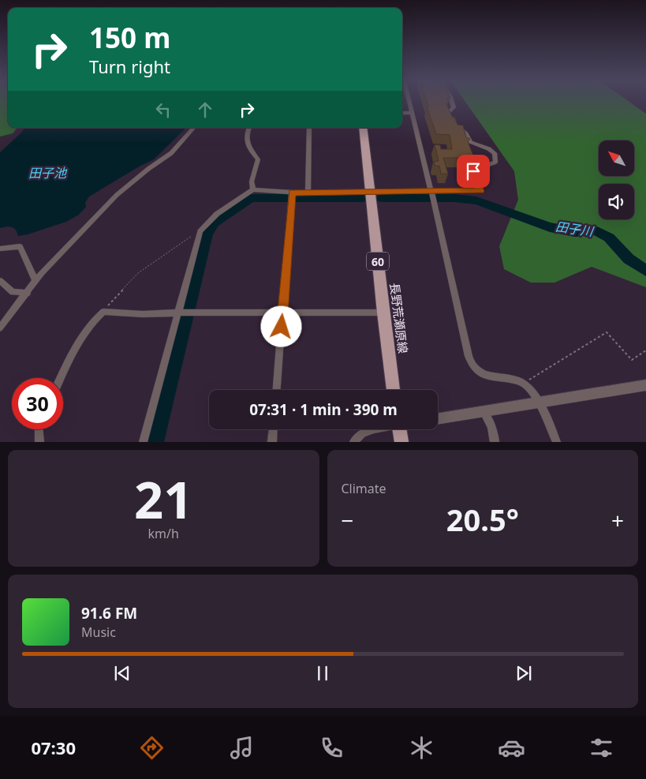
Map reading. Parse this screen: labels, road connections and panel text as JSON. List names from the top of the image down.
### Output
{
  "streets": {
    "main road": ["60", "長野荒瀬原線"]
  },
  "water": ["田子池", "田子川"],
  "north": "top left",
  "page": {
    "turn": ["150 m", "Turn right"],
    "limit": "30",
    "trip": "07:31 · 1 min · 390 m",
    "tile": [
      ["21", "km/h"],
      "Climate"
    ],
    "heat": ["−", "20.5°", "+"],
    "song": ["91.6 FM", "Music"],
    "tabs": "07:30"
  }
}
